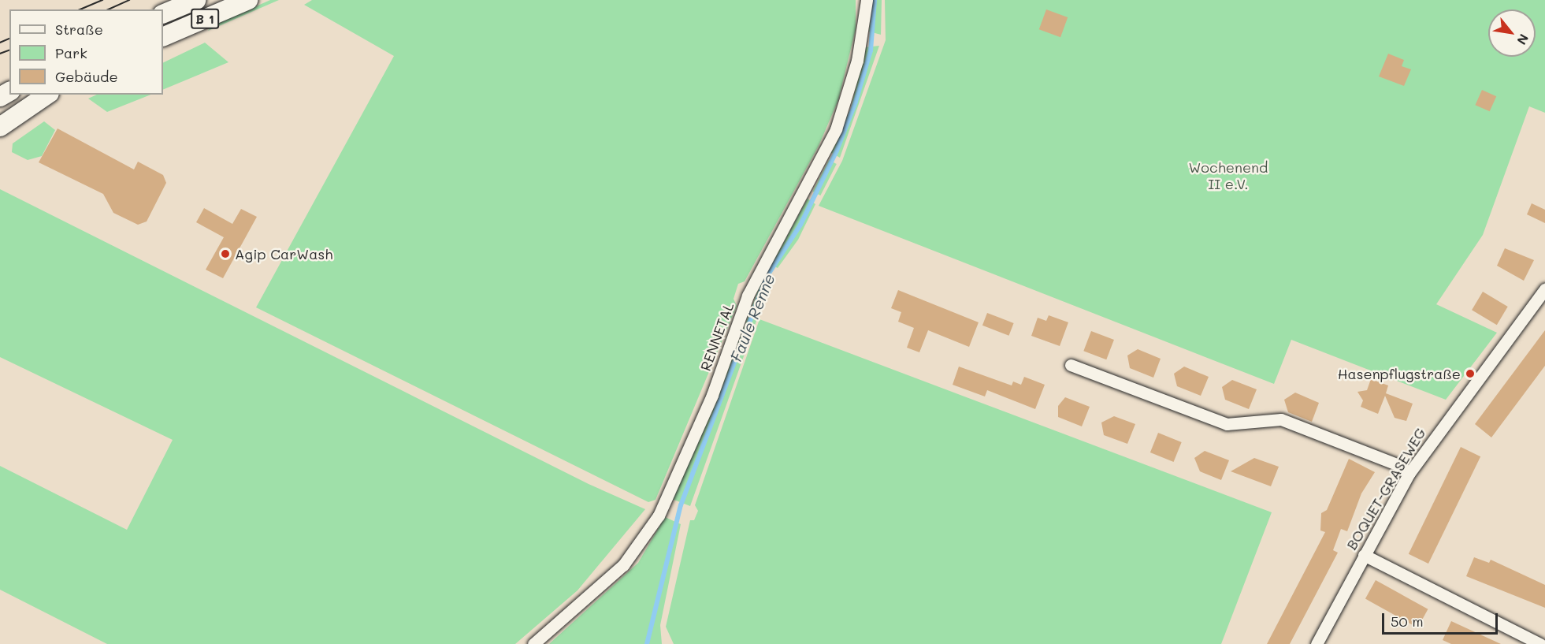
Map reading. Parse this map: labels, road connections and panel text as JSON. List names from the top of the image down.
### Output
{
  "streets": {
    "main road": ["B 1"],
    "street": ["RENNETAL", "BOQUET-GRASEWEG"]
  },
  "water": ["Faule Renne"],
  "parks": ["Wochenend II e.V."],
  "places": ["Agip CarWash", "Hasenpflugstraße"],
  "legend": ["Straße", "Park", "Gebäude"],
  "scale_bar": "50 m",
  "north": "bottom right"
}
